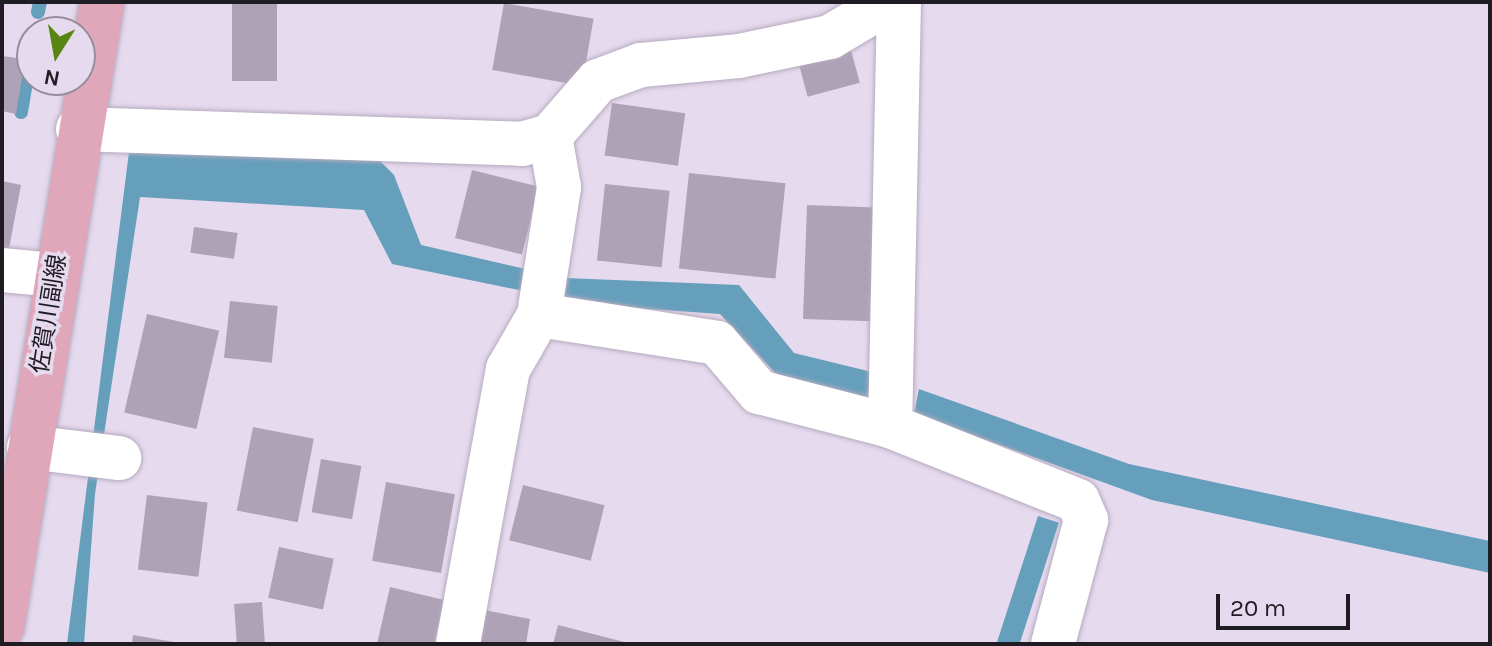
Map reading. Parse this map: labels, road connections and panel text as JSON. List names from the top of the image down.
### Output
{
  "streets": {
    "main road": ["佐賀川副線"]
  },
  "scale_bar": "20 m",
  "north": "bottom"
}
